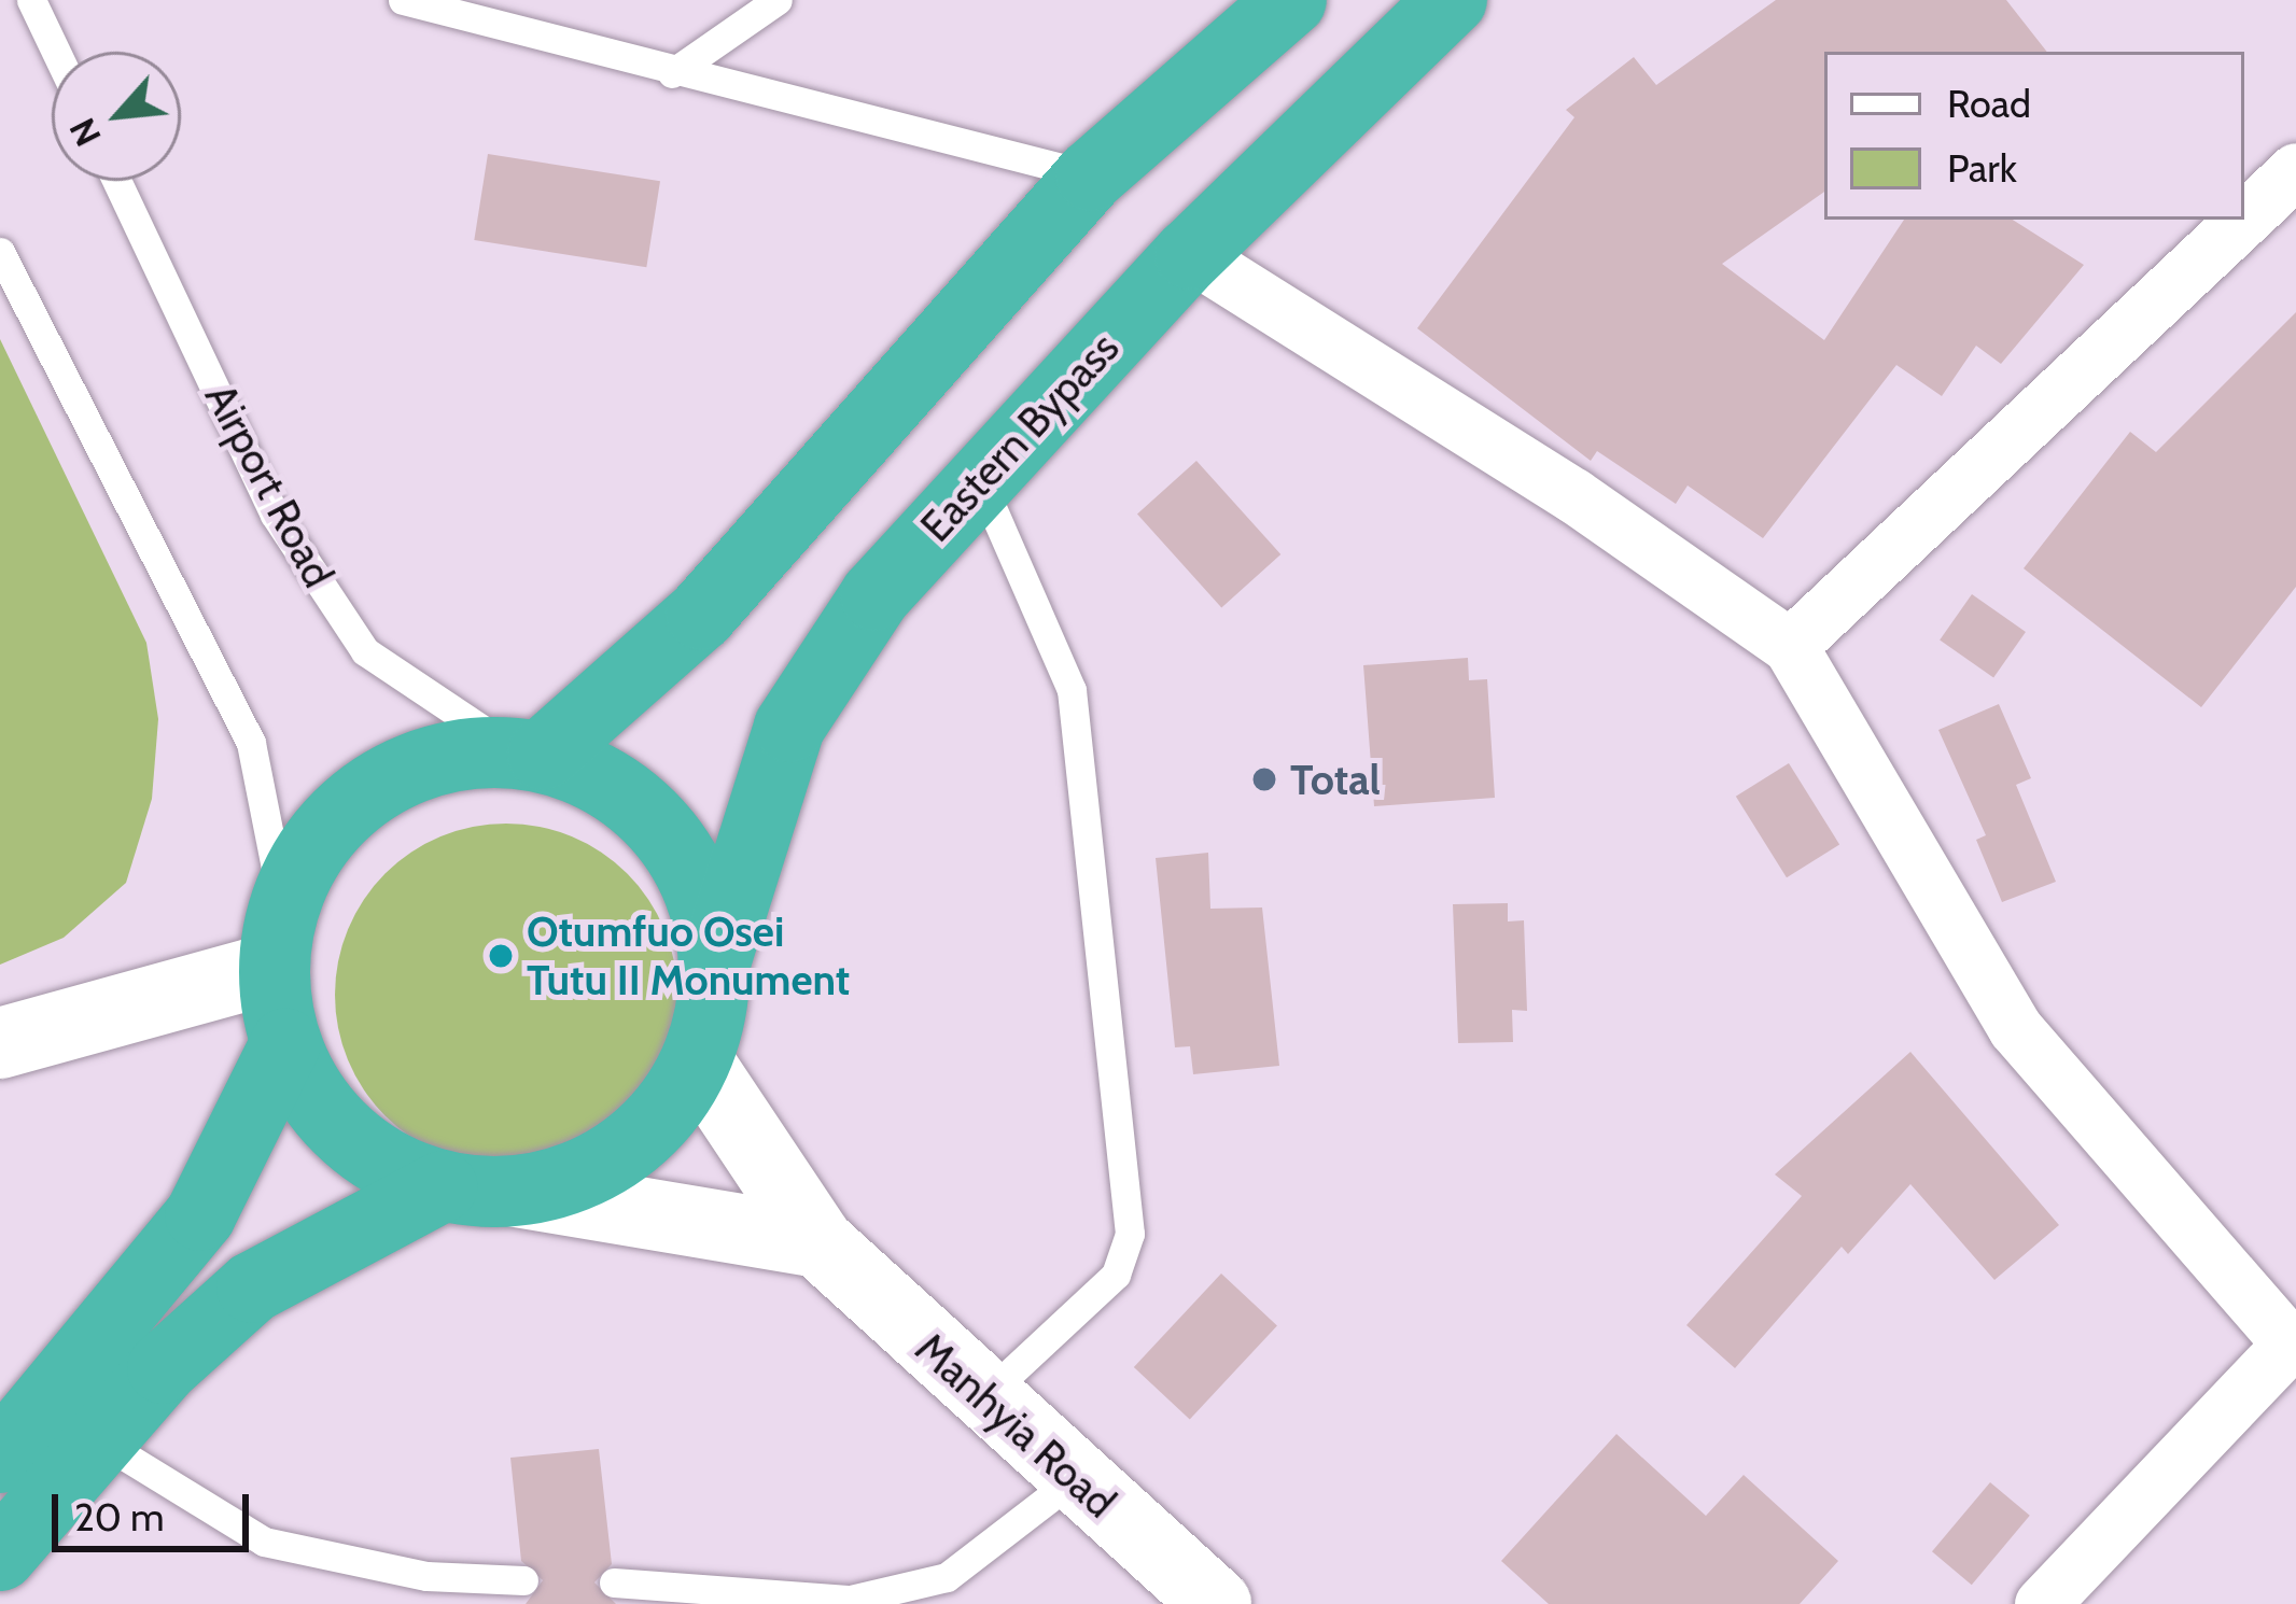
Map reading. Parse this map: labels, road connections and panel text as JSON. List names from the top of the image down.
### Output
{
  "streets": {
    "highway": ["Eastern Bypass"],
    "main road": ["Manhyia Road"],
    "lane": ["Airport Road"]
  },
  "crossings": [
    ["Eastern Bypass", "Airport Road"],
    ["Eastern Bypass", "Manhyia Road"],
    ["Airport Road", "Manhyia Road"]
  ],
  "places": ["Total", "Otumfuo Osei Tutu II Monument"],
  "legend": ["Road", "Park"],
  "scale_bar": "20 m",
  "north": "bottom left"
}
